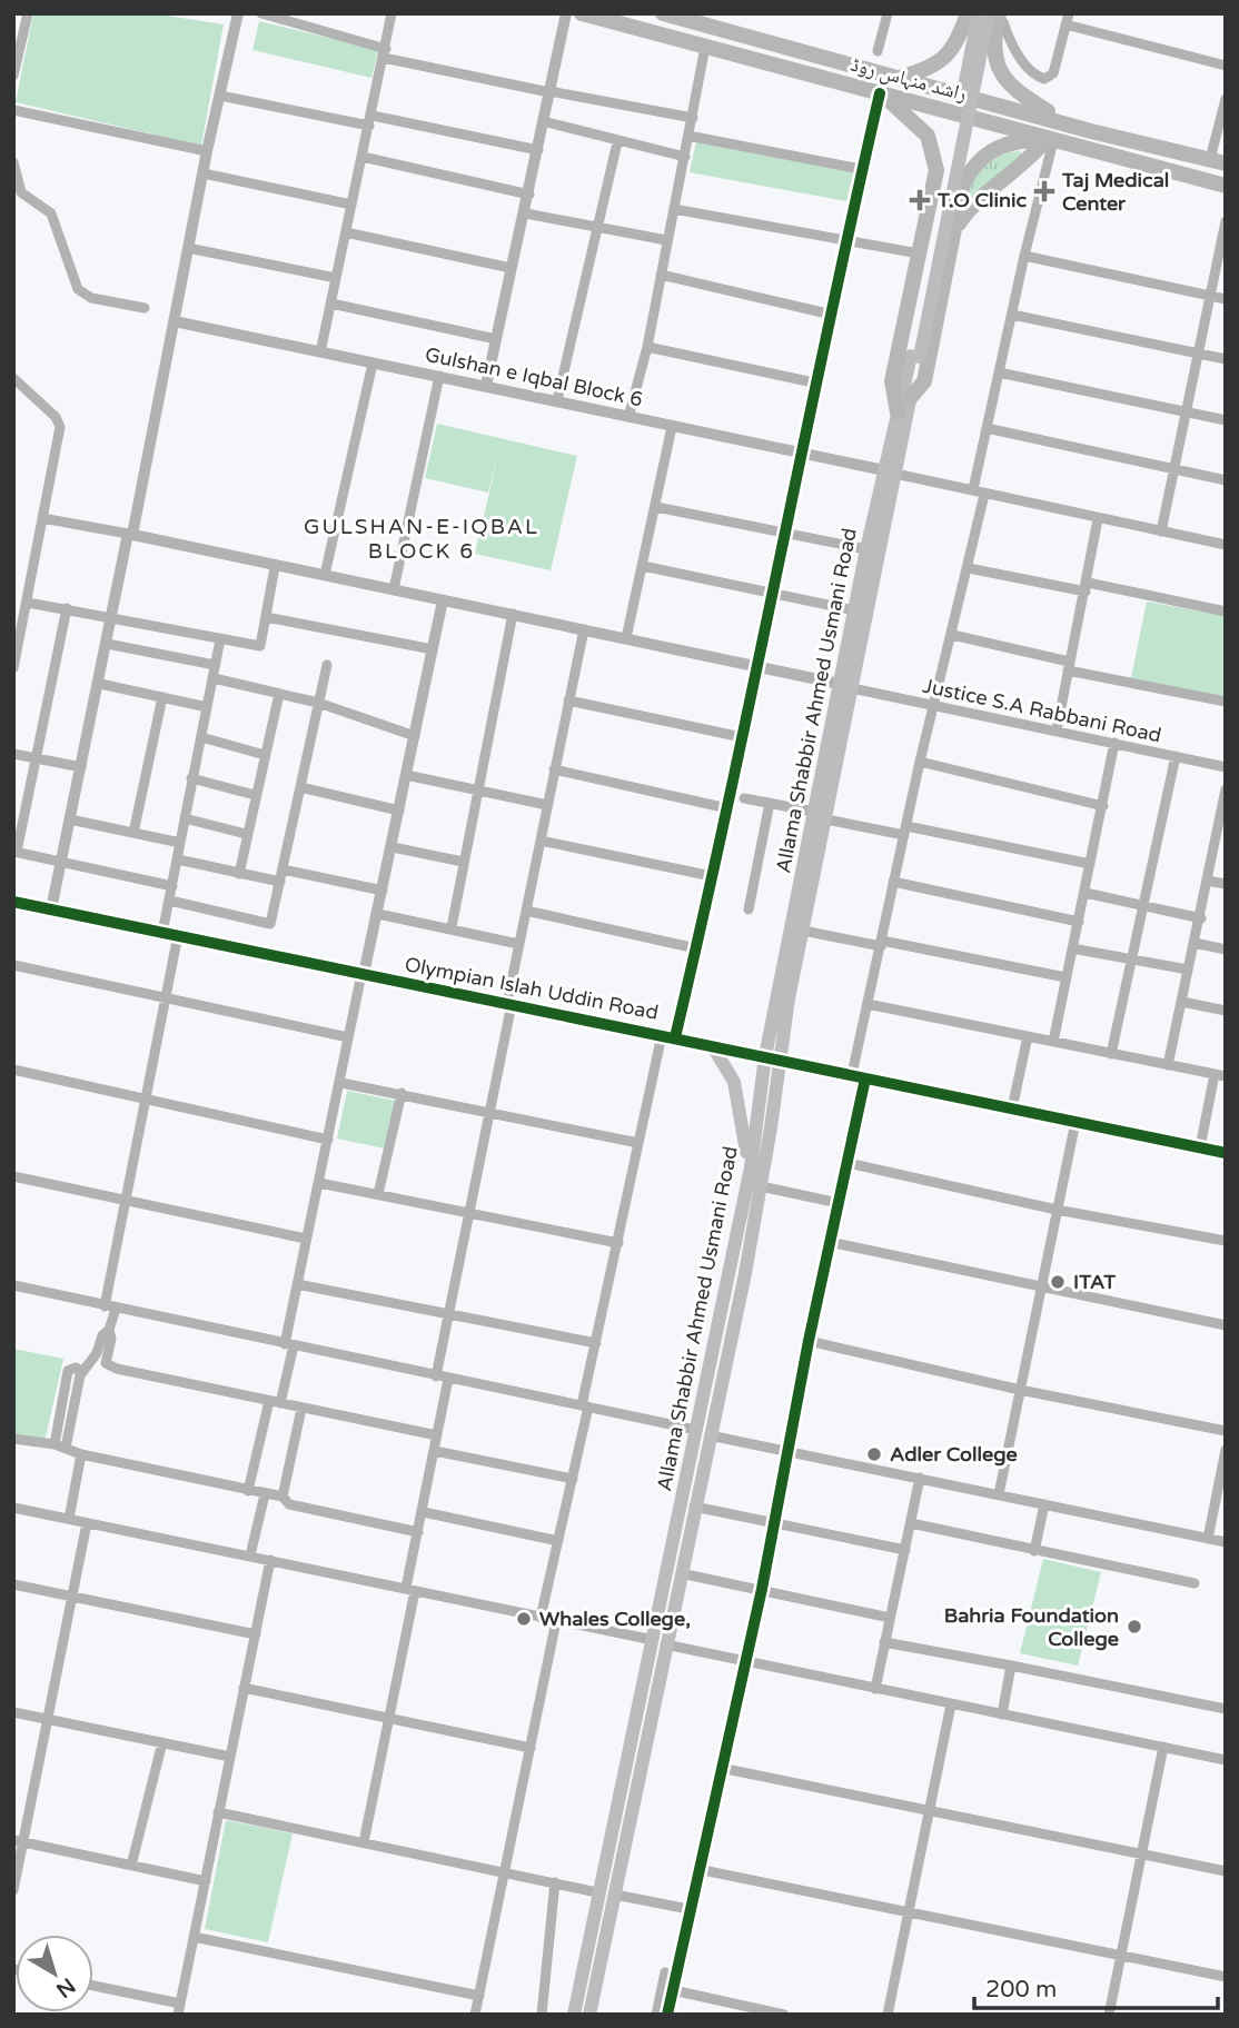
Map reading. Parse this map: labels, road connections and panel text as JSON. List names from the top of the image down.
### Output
{
  "streets": {
    "main road": ["راشد منہاس روڈ", "Allama Shabbir Ahmed Usmani Road"],
    "street": ["Gulshan e Iqbal Block 6", "Justice S.A Rabbani Road", "Olympian Islah Uddin Road"]
  },
  "crossings": [
    ["Gulshan e Iqbal Block 6", "Allama Shabbir Ahmed Usmani Road"],
    ["Allama Shabbir Ahmed Usmani Road", "Justice S.A Rabbani Road"],
    ["Allama Shabbir Ahmed Usmani Road", "Olympian Islah Uddin Road"]
  ],
  "districts": ["GULSHAN-E-IQBAL BLOCK 6"],
  "places": {
    "health": ["Taj Medical Center", "T.O Clinic"],
    "other": [
      "ITAT",
      "Adler College",
      "Whales College,",
      "Bahria Foundation College"
    ]
  },
  "scale_bar": "200 m",
  "north": "bottom right"
}
